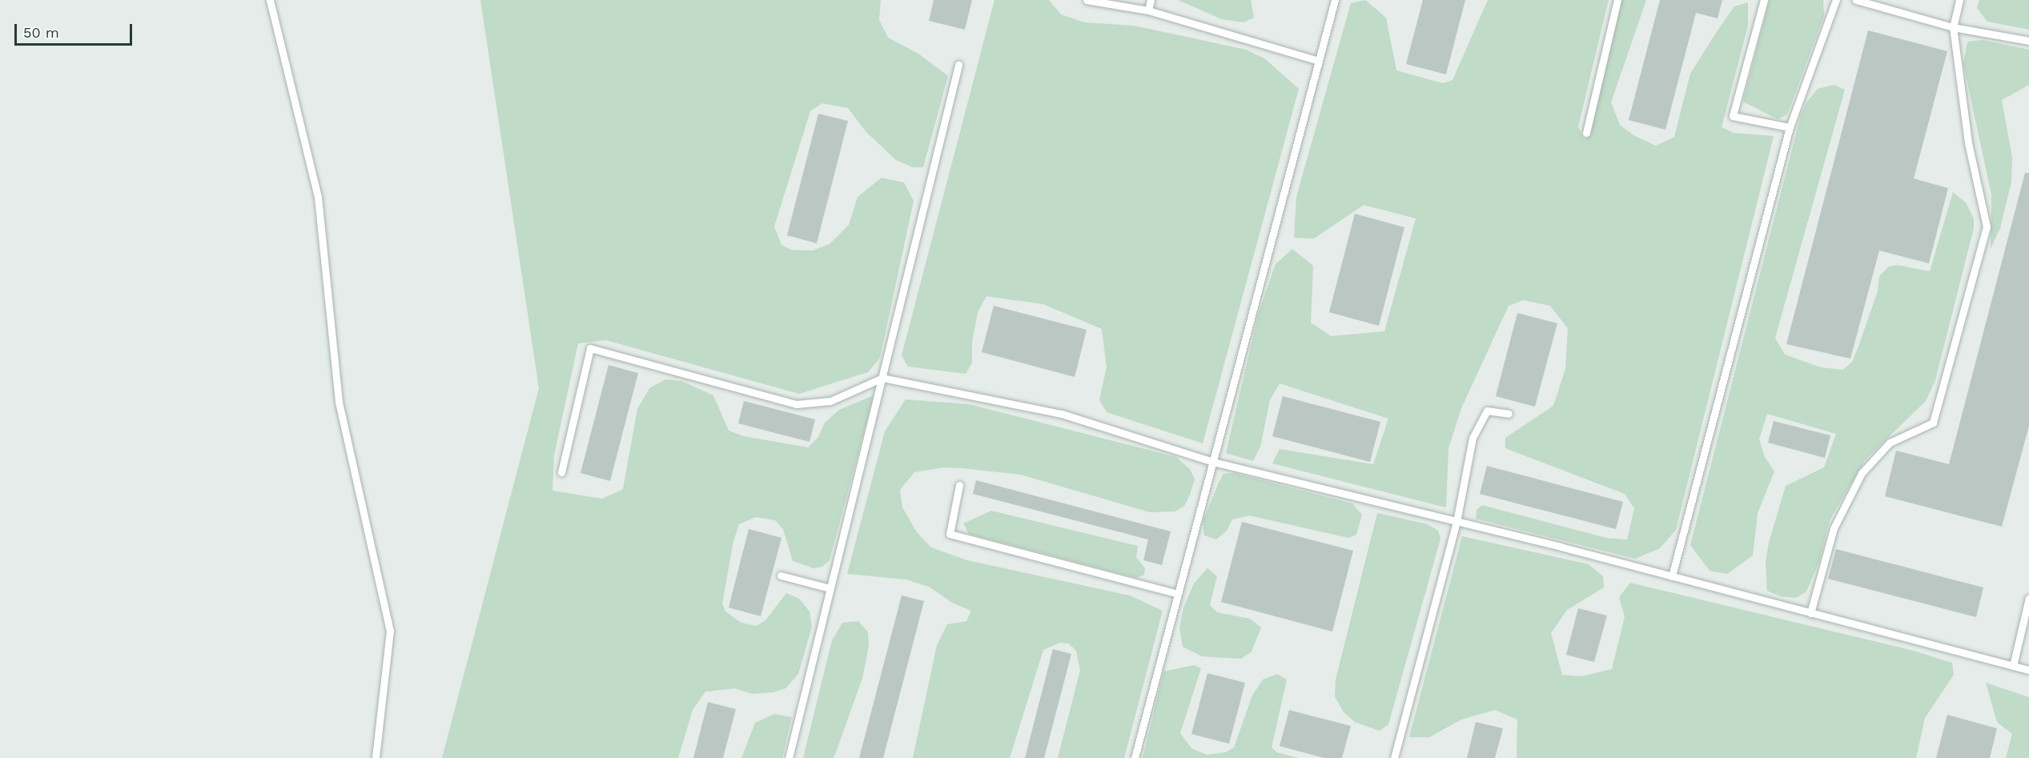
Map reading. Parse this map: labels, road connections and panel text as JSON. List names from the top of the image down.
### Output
{
  "scale_bar": "50 m"
}
